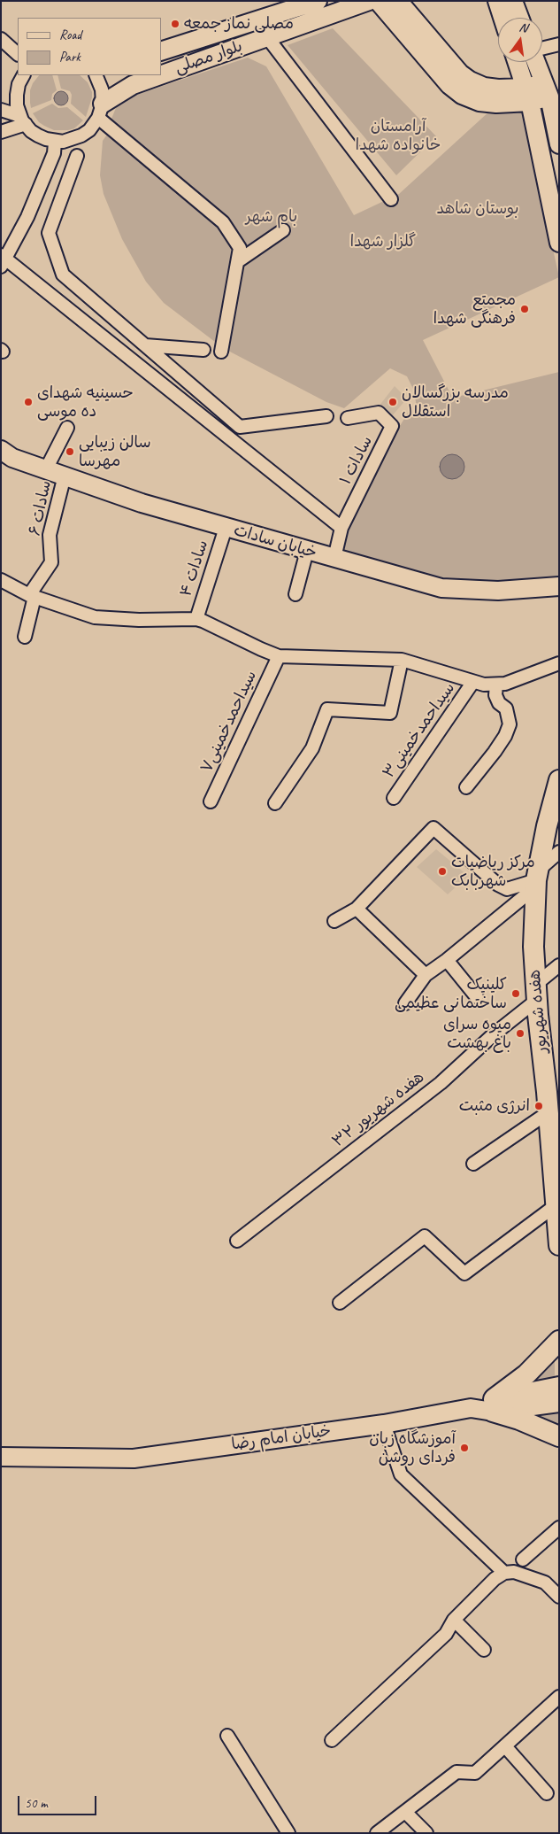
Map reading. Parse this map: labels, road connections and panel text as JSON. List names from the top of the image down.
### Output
{
  "streets": {
    "main road": ["هفده شهریور"],
    "street": [
      "بلوار مصلی",
      "سادات ۱",
      "سادات ۶",
      "خیابان سادات",
      "سادات ۴",
      "سیداحمدخمینی۷",
      "سیداحمدخمینی۳",
      "هفده شهریور ۳۲",
      "خیابان امام رضا"
    ]
  },
  "crossings": [
    ["سادات ۱", "خیابان سادات"],
    ["سادات ۶", "خیابان سادات"],
    ["خیابان سادات", "سادات ۴"],
    ["هفده شهریور", "هفده شهریور ۳۲"]
  ],
  "parks": [
    "آرامستان خانواده شهدا",
    "بوستان شاهد",
    "بام شهر",
    "گلزار شهدا"
  ],
  "places": [
    "مصلی نماز جمعه",
    "مجمتع فرهنگی شهدا",
    "حسینیه شهدای ده موسی",
    "مدرسه بزرگسالان استقلال",
    "سالن زیبایی مهرسا",
    "مرکز ریاضیات شهربابک",
    "کلینیک ساختمانی عظیمی",
    "میوه سرای باغ بهشت",
    "انرژی مثبت",
    "آموزشگاه زبان فردای روشن"
  ],
  "legend": ["Road", "Park"],
  "scale_bar": "50 m",
  "north": "top"
}
